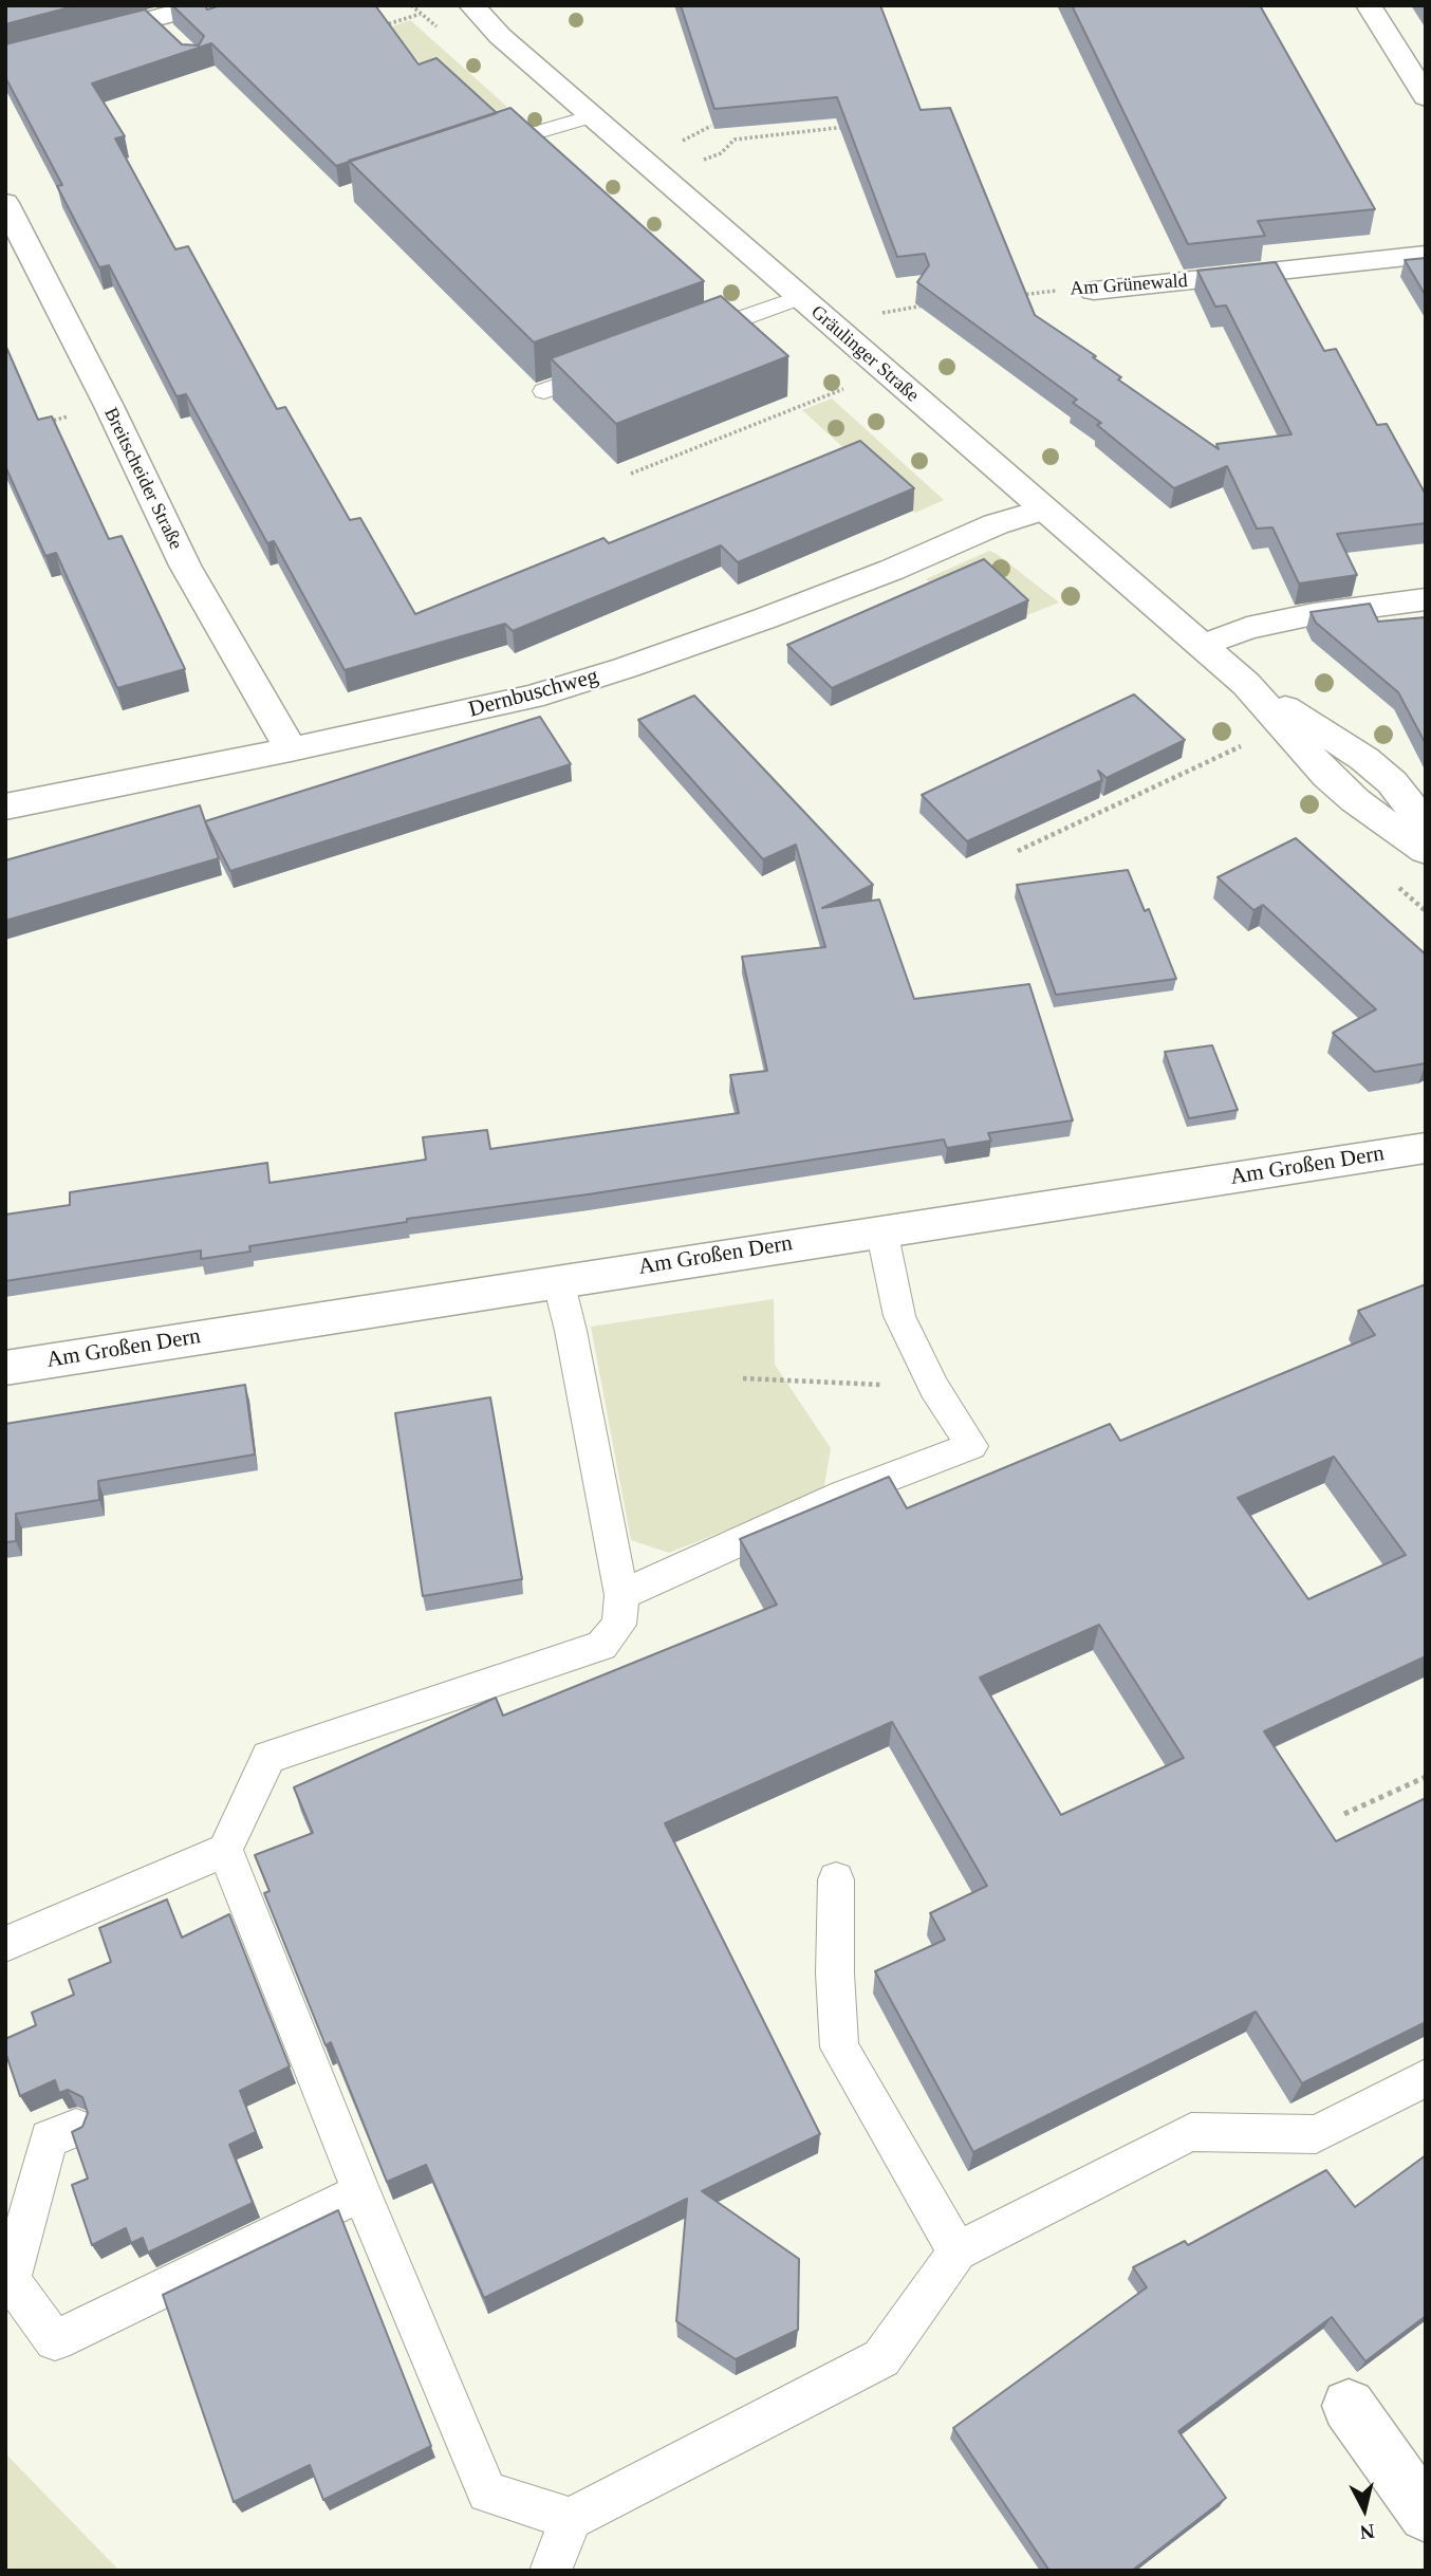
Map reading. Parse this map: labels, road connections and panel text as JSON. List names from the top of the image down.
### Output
{
  "streets": {
    "street": [
      "Am Grünewald",
      "Gräulinger Straße",
      "Breitscheider Straße",
      "Dernbuschweg",
      "Am Großen Dern"
    ]
  },
  "crossings": [
    ["Gräulinger Straße", "Dernbuschweg"],
    ["Breitscheider Straße", "Dernbuschweg"]
  ],
  "north": "bottom"
}
